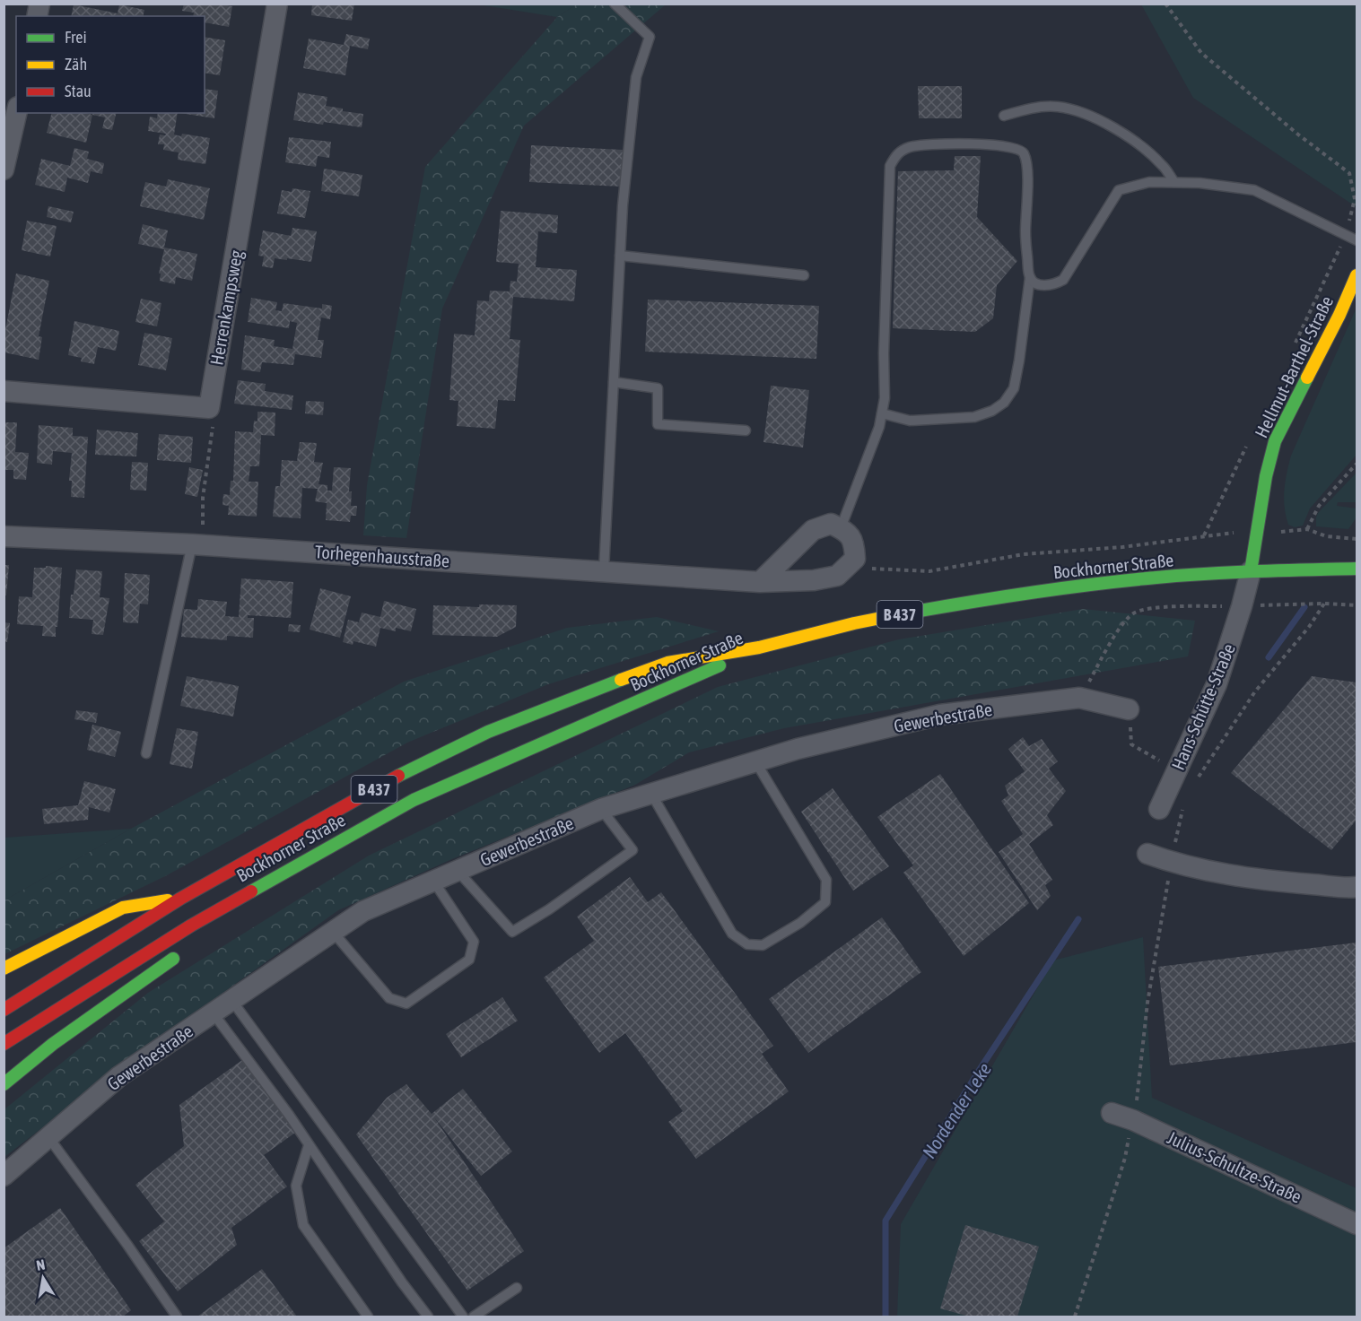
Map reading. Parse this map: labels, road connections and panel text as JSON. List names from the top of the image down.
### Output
{
  "streets": {
    "main road": ["Hellmut-Barthel-Straße", "Bockhorner Straße", "B 437"],
    "street": [
      "Herrenkampsweg",
      "Torhegenhausstraße",
      "Hans-Schütte-Straße",
      "Gewerbestraße",
      "Julius-Schultze-Straße"
    ]
  },
  "crossings": [
    ["Hellmut-Barthel-Straße", "Bockhorner Straße"],
    ["Hellmut-Barthel-Straße", "B 437"],
    ["Hellmut-Barthel-Straße", "Hans-Schütte-Straße"],
    ["Bockhorner Straße", "B 437"],
    ["Bockhorner Straße", "Hans-Schütte-Straße"],
    ["B 437", "Hans-Schütte-Straße"]
  ],
  "water": ["Nordender Leke"],
  "legend": ["Frei", "Zäh", "Stau"],
  "north": "top"
}
